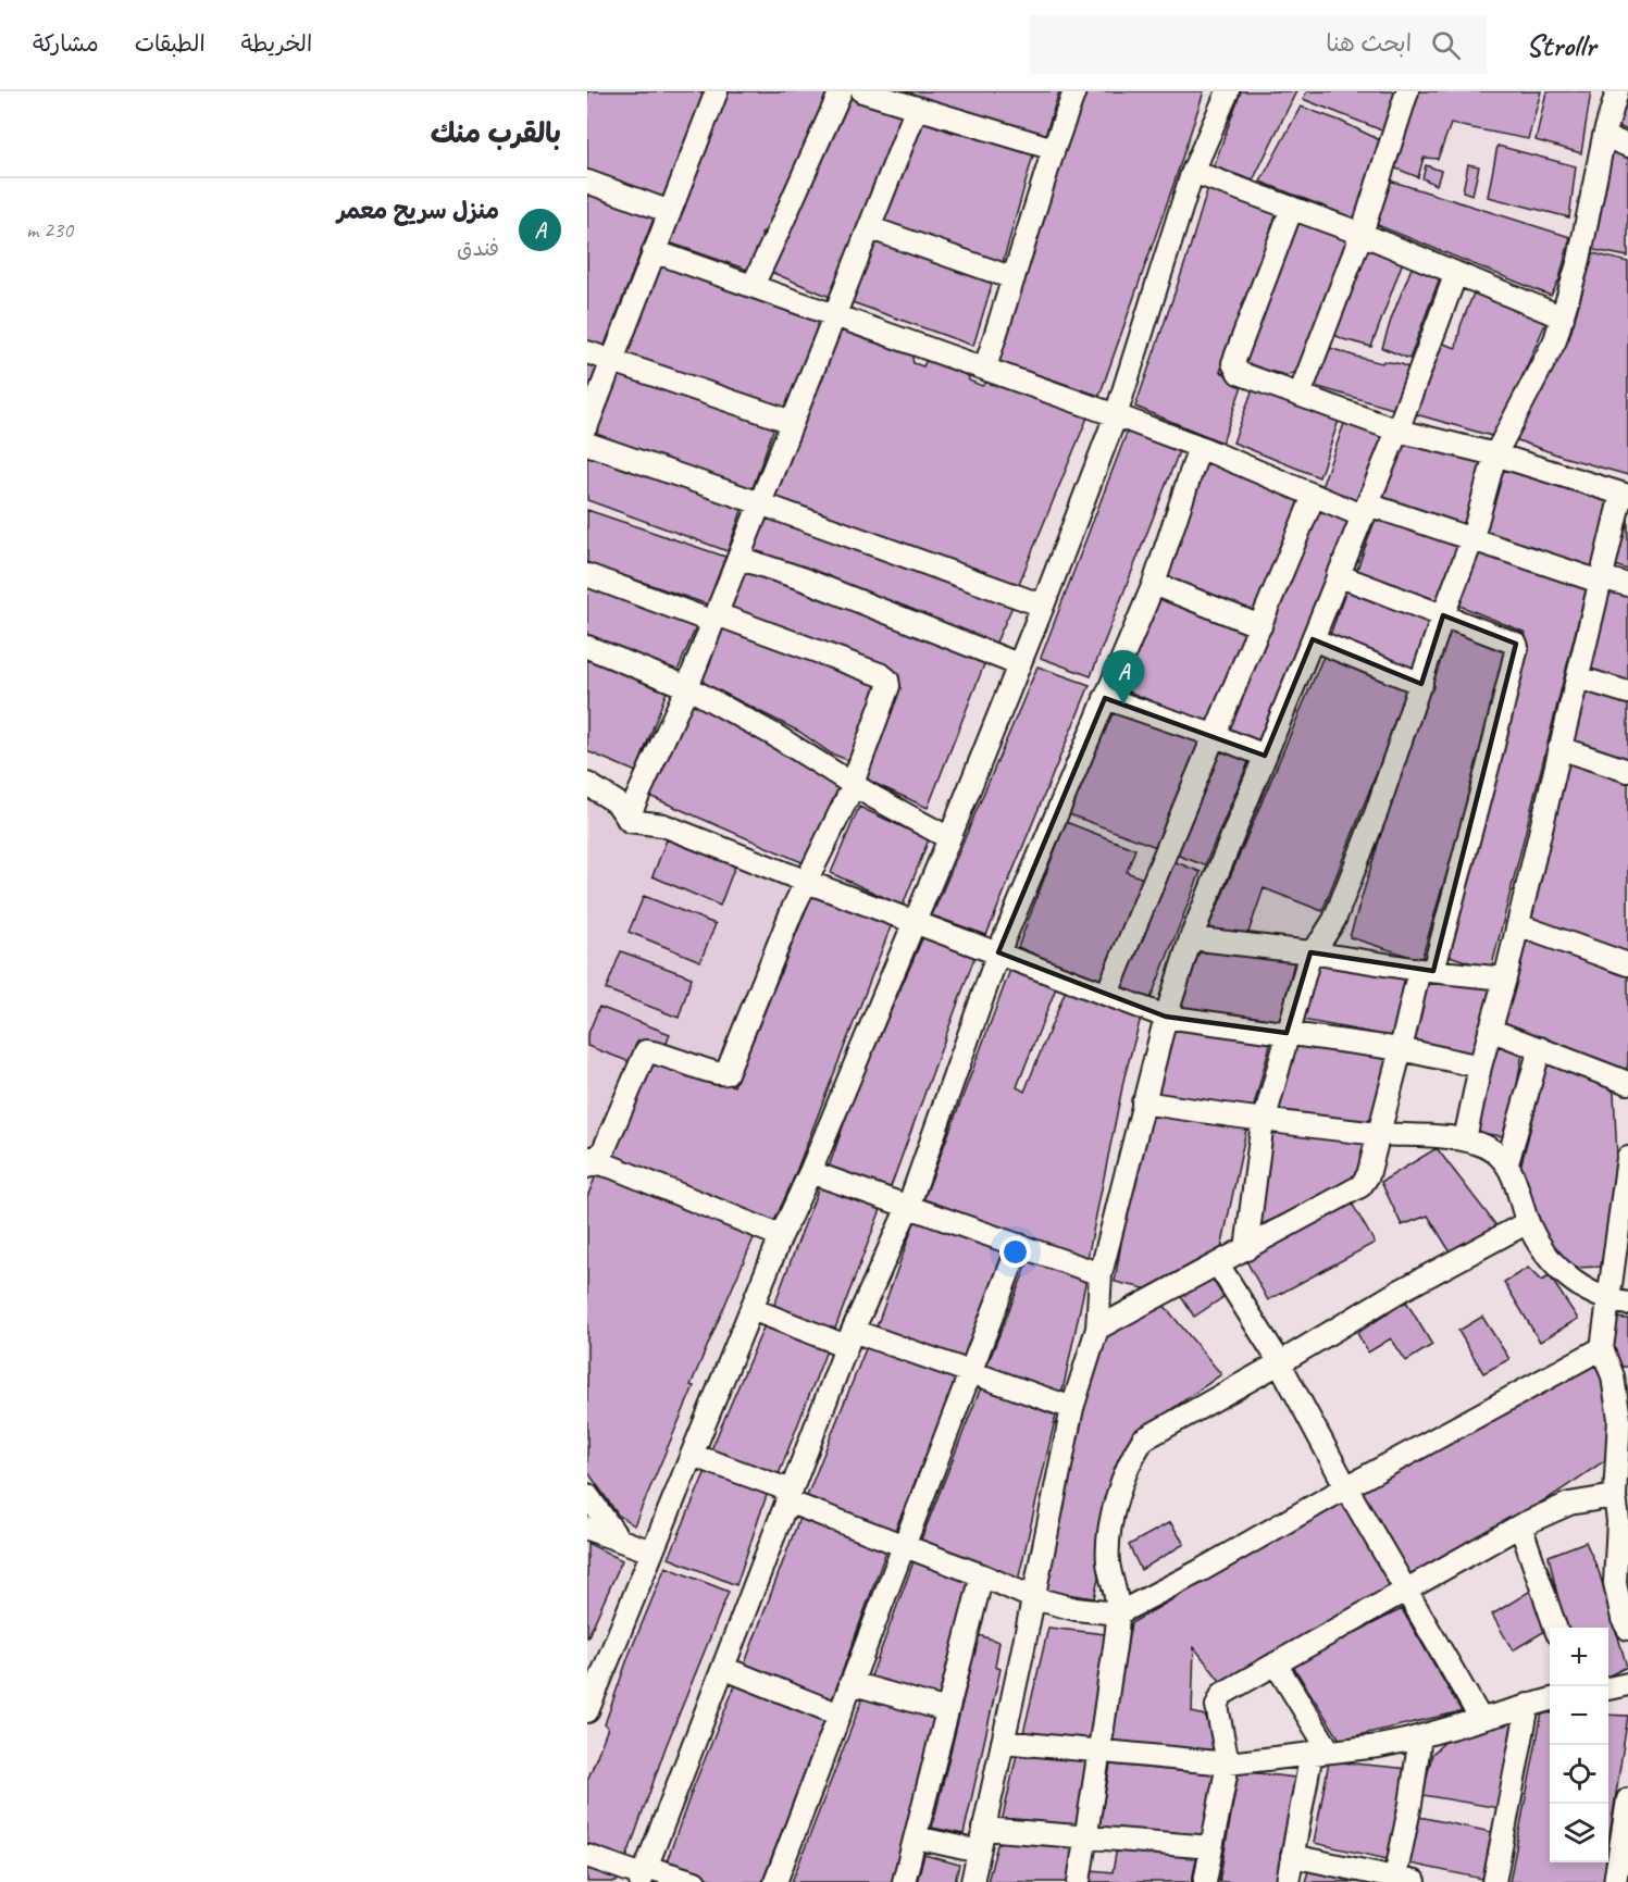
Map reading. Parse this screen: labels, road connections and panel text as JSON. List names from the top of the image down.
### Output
{
  "page": {
    "header": "Strollr",
    "search": "ابحث هنا",
    "nav": ["الخريطة", "الطبقات", "مشاركة"],
    "heading": "بالقرب منك",
    "list": [
      {
        "mark": "A",
        "name": "منزل سريح معمر",
        "note": "فندق",
        "value": "230 m"
      }
    ],
    "pins": "A",
    "map_buttons": ["+", "−"]
  }
}
